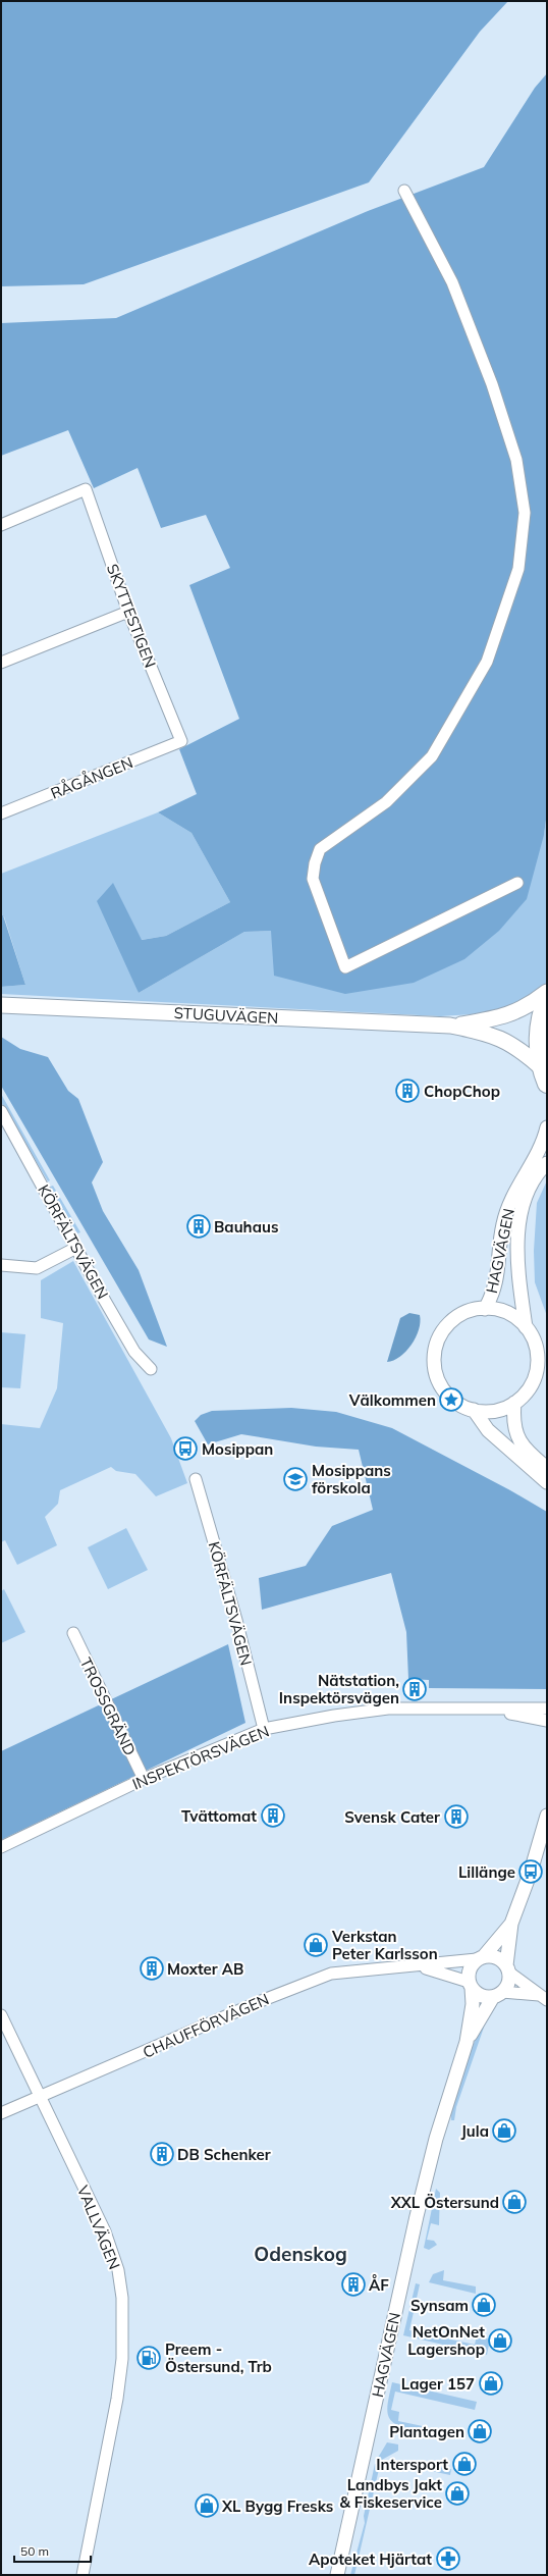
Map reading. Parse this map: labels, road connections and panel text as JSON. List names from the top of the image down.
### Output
{
  "streets": {
    "main road": ["STUGUVÄGEN"],
    "street": [
      "SKYTTESTIGEN",
      "RÅGÅNGEN",
      "KÖRFÄLTSVÄGEN",
      "HAGVÄGEN",
      "TROSSGRÄND",
      "INSPEKTÖRSVÄGEN",
      "CHAUFFÖRVÄGEN",
      "VALLVÄGEN"
    ]
  },
  "crossings": [
    ["SKYTTESTIGEN", "RÅGÅNGEN"],
    ["KÖRFÄLTSVÄGEN", "INSPEKTÖRSVÄGEN"],
    ["HAGVÄGEN", "CHAUFFÖRVÄGEN"],
    ["TROSSGRÄND", "INSPEKTÖRSVÄGEN"],
    ["CHAUFFÖRVÄGEN", "VALLVÄGEN"]
  ],
  "districts": ["Odenskog"],
  "places": {
    "building": [
      "ChopChop",
      "Bauhaus",
      "Nätstation, Inspektörsvägen",
      "Tvättomat",
      "Svensk Cater",
      "Moxter AB",
      "DB Schenker",
      "ÅF"
    ],
    "place": ["Välkommen"],
    "bus stop": ["Mosippan", "Lillänge"],
    "school or university": ["Mosippans förskola"],
    "shop": [
      "Verkstan Peter Karlsson",
      "Jula",
      "XXL Östersund",
      "Synsam",
      "NetOnNet Lagershop",
      "Lager 157",
      "Plantagen",
      "Intersport",
      "Landbys Jakt & Fiskeservice",
      "XL Bygg Fresks"
    ],
    "fuel station": ["Preem - Östersund, Trb"],
    "pharmacy": ["Apoteket Hjärtat"]
  },
  "scale_bar": "50 m"
}
